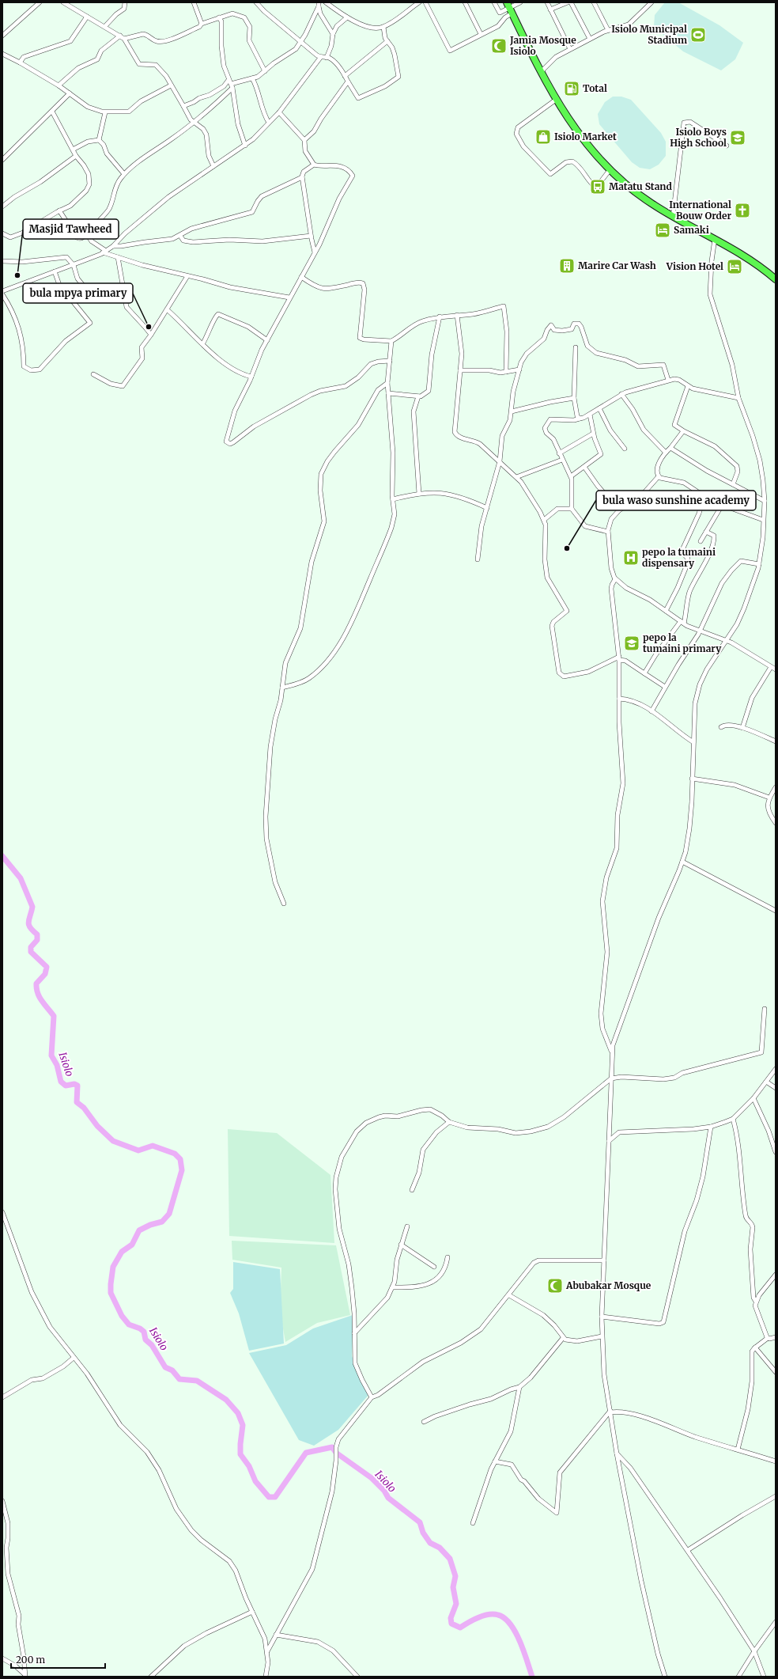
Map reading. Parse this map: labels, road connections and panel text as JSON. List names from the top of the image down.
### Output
{
  "water": ["Isiolo"],
  "places": {
    "sports": ["Isiolo Municipal Stadium"],
    "mosque": ["Jamia Mosque Isiolo", "Abubakar Mosque"],
    "fuel station": ["Total"],
    "shop": ["Isiolo Market"],
    "school or university": ["Isiolo Boys High School", "pepo la tumaini primary"],
    "bus stop": ["Matatu Stand"],
    "church": ["International Bouw Order"],
    "hotel": ["Samaki", "Vision Hotel"],
    "building": ["Marire Car Wash"],
    "other": ["Masjid Tawheed", "bula mpya primary", "bula waso sunshine academy"],
    "hospital": ["pepo la tumaini dispensary"]
  },
  "scale_bar": "200 m"
}
